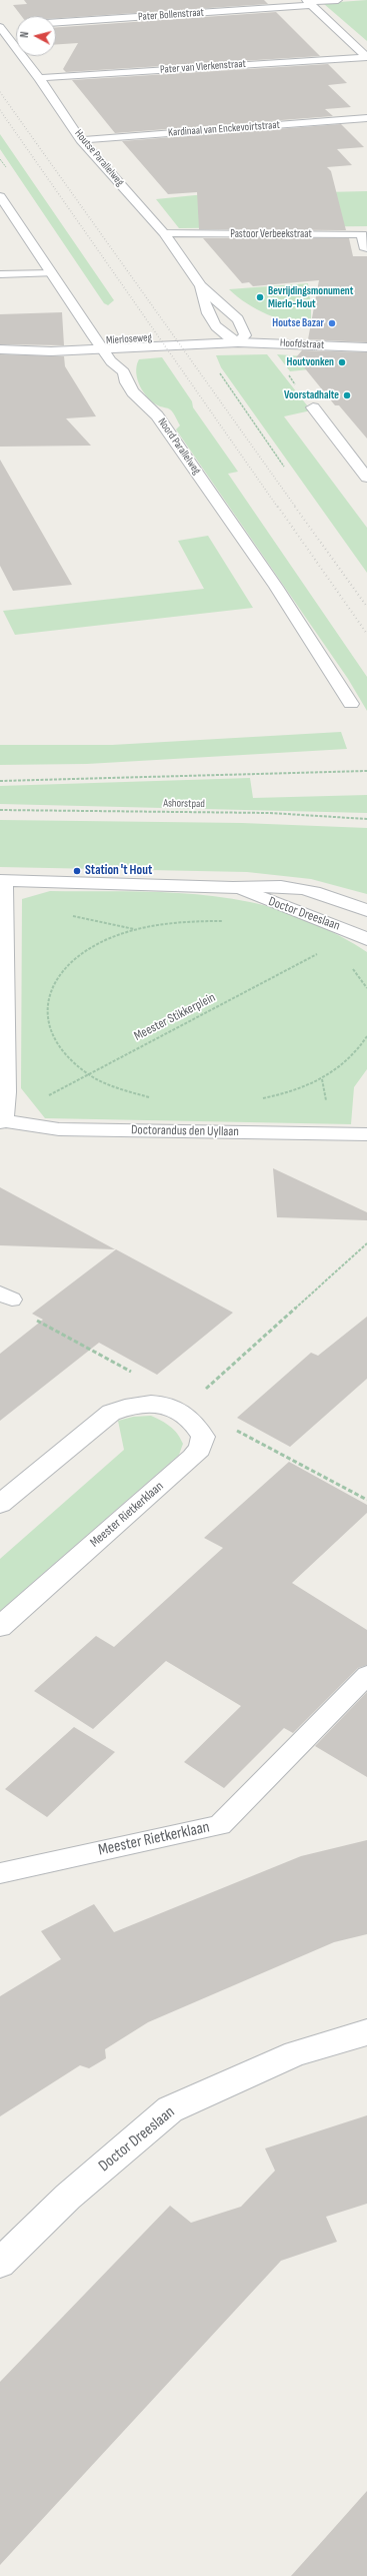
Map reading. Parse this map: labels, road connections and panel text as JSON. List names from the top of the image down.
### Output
{
  "streets": {
    "street": [
      "Pater Bollenstraat",
      "Pater van Vlerkenstraat",
      "Kardinaal van Enckevoirtstraat",
      "Houtse Parallelweg",
      "Pastoor Verbeekstraat",
      "Mierloseweg",
      "Hoofdstraat",
      "Noord Parallelweg",
      "Doctor Dreeslaan",
      "Doctorandus den Uyllaan",
      "Meester Rietkerklaan"
    ],
    "path": ["Ashorstpad", "Meester Stikkerplein"]
  },
  "crossings": [
    ["Pater van Vlerkenstraat", "Houtse Parallelweg"],
    ["Kardinaal van Enckevoirtstraat", "Houtse Parallelweg"],
    ["Houtse Parallelweg", "Pastoor Verbeekstraat"],
    ["Houtse Parallelweg", "Mierloseweg"],
    ["Houtse Parallelweg", "Hoofdstraat"],
    ["Mierloseweg", "Hoofdstraat"],
    ["Mierloseweg", "Noord Parallelweg"],
    ["Doctor Dreeslaan", "Meester Stikkerplein"],
    ["Meester Stikkerplein", "Doctorandus den Uyllaan"]
  ],
  "places": [
    "Bevrijdingsmonument Mierlo-Hout",
    "Houtse Bazar",
    "Houtvonken",
    "Voorstadhalte",
    "Station 't Hout"
  ],
  "north": "left"
}
